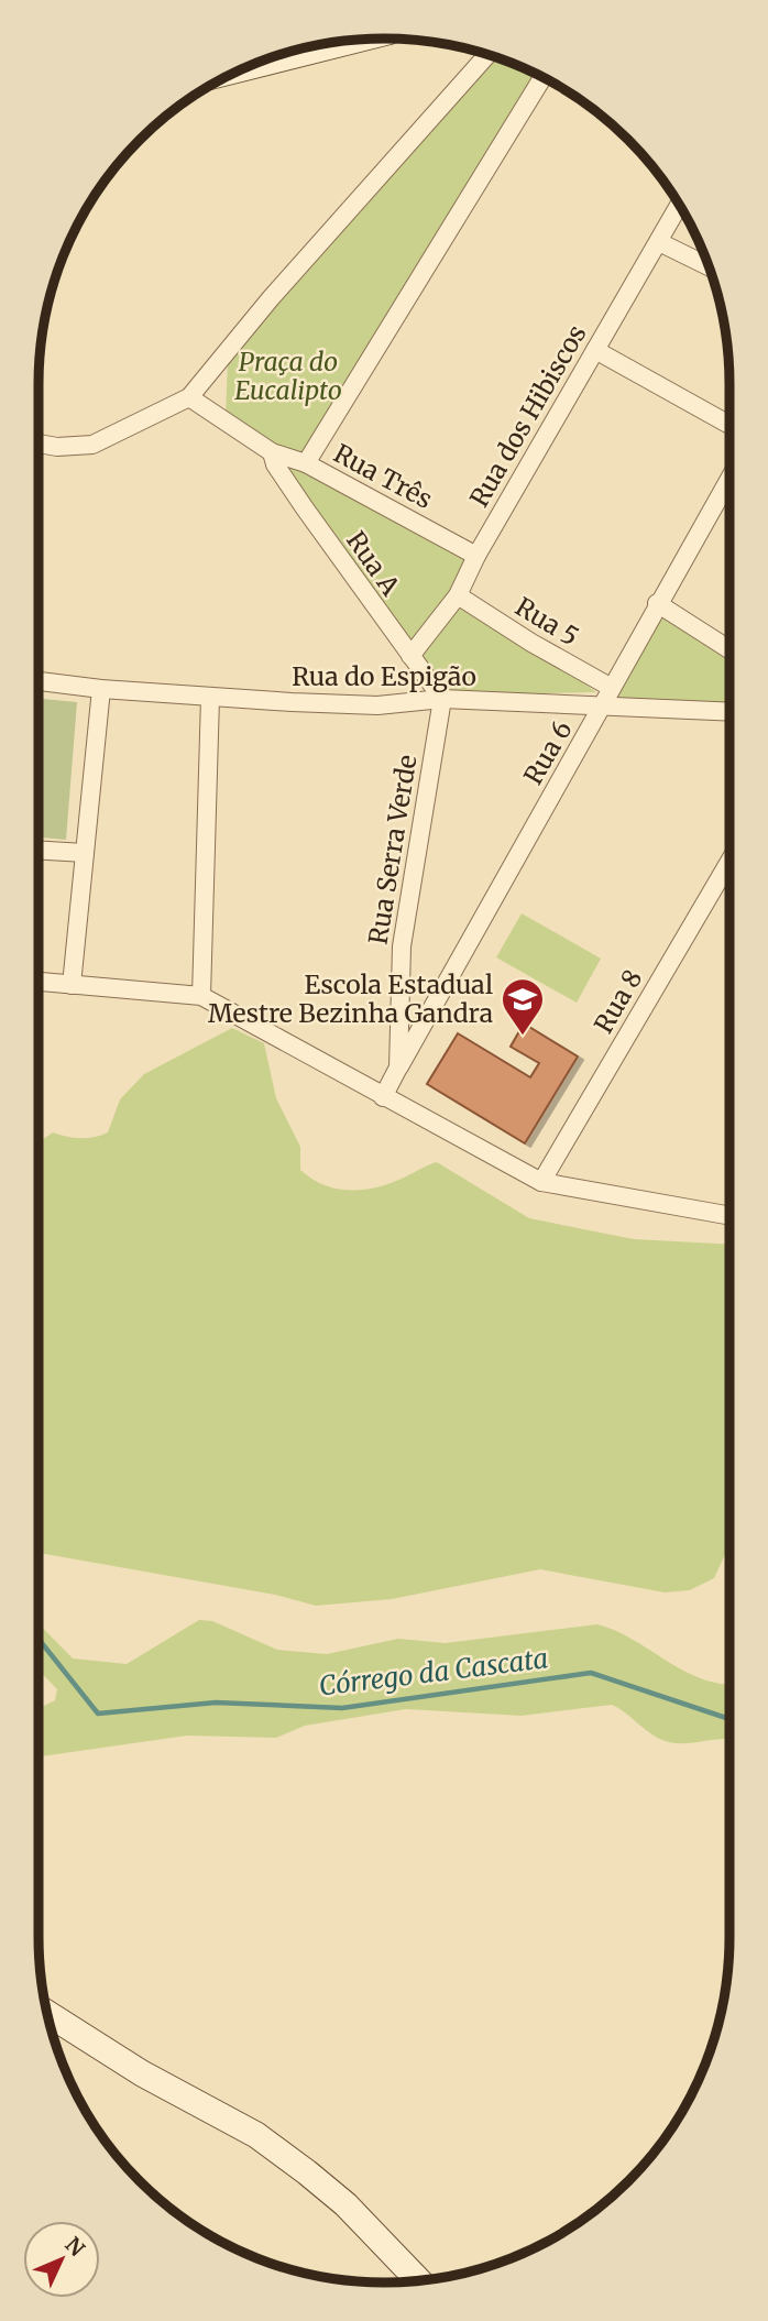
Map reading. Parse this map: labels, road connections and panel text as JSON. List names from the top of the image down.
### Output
{
  "streets": {
    "street": [
      "Rua dos Hibiscos",
      "Rua Três",
      "Rua A",
      "Rua 5",
      "Rua do Espigão",
      "Rua 6",
      "Rua Serra Verde",
      "Rua 8"
    ]
  },
  "crossings": [
    ["Rua dos Hibiscos", "Rua Três"],
    ["Rua dos Hibiscos", "Rua A"],
    ["Rua dos Hibiscos", "Rua 5"],
    ["Rua A", "Rua do Espigão"],
    ["Rua A", "Rua Serra Verde"],
    ["Rua 5", "Rua do Espigão"],
    ["Rua 5", "Rua 6"],
    ["Rua do Espigão", "Rua 6"],
    ["Rua do Espigão", "Rua Serra Verde"],
    ["Rua 6", "Rua Serra Verde"]
  ],
  "water": ["Córrego da Cascata"],
  "parks": ["Praça do Eucalipto"],
  "places": {
    "school or university": ["Escola Estadual Mestre Bezinha Gandra"]
  },
  "north": "top right"
}
